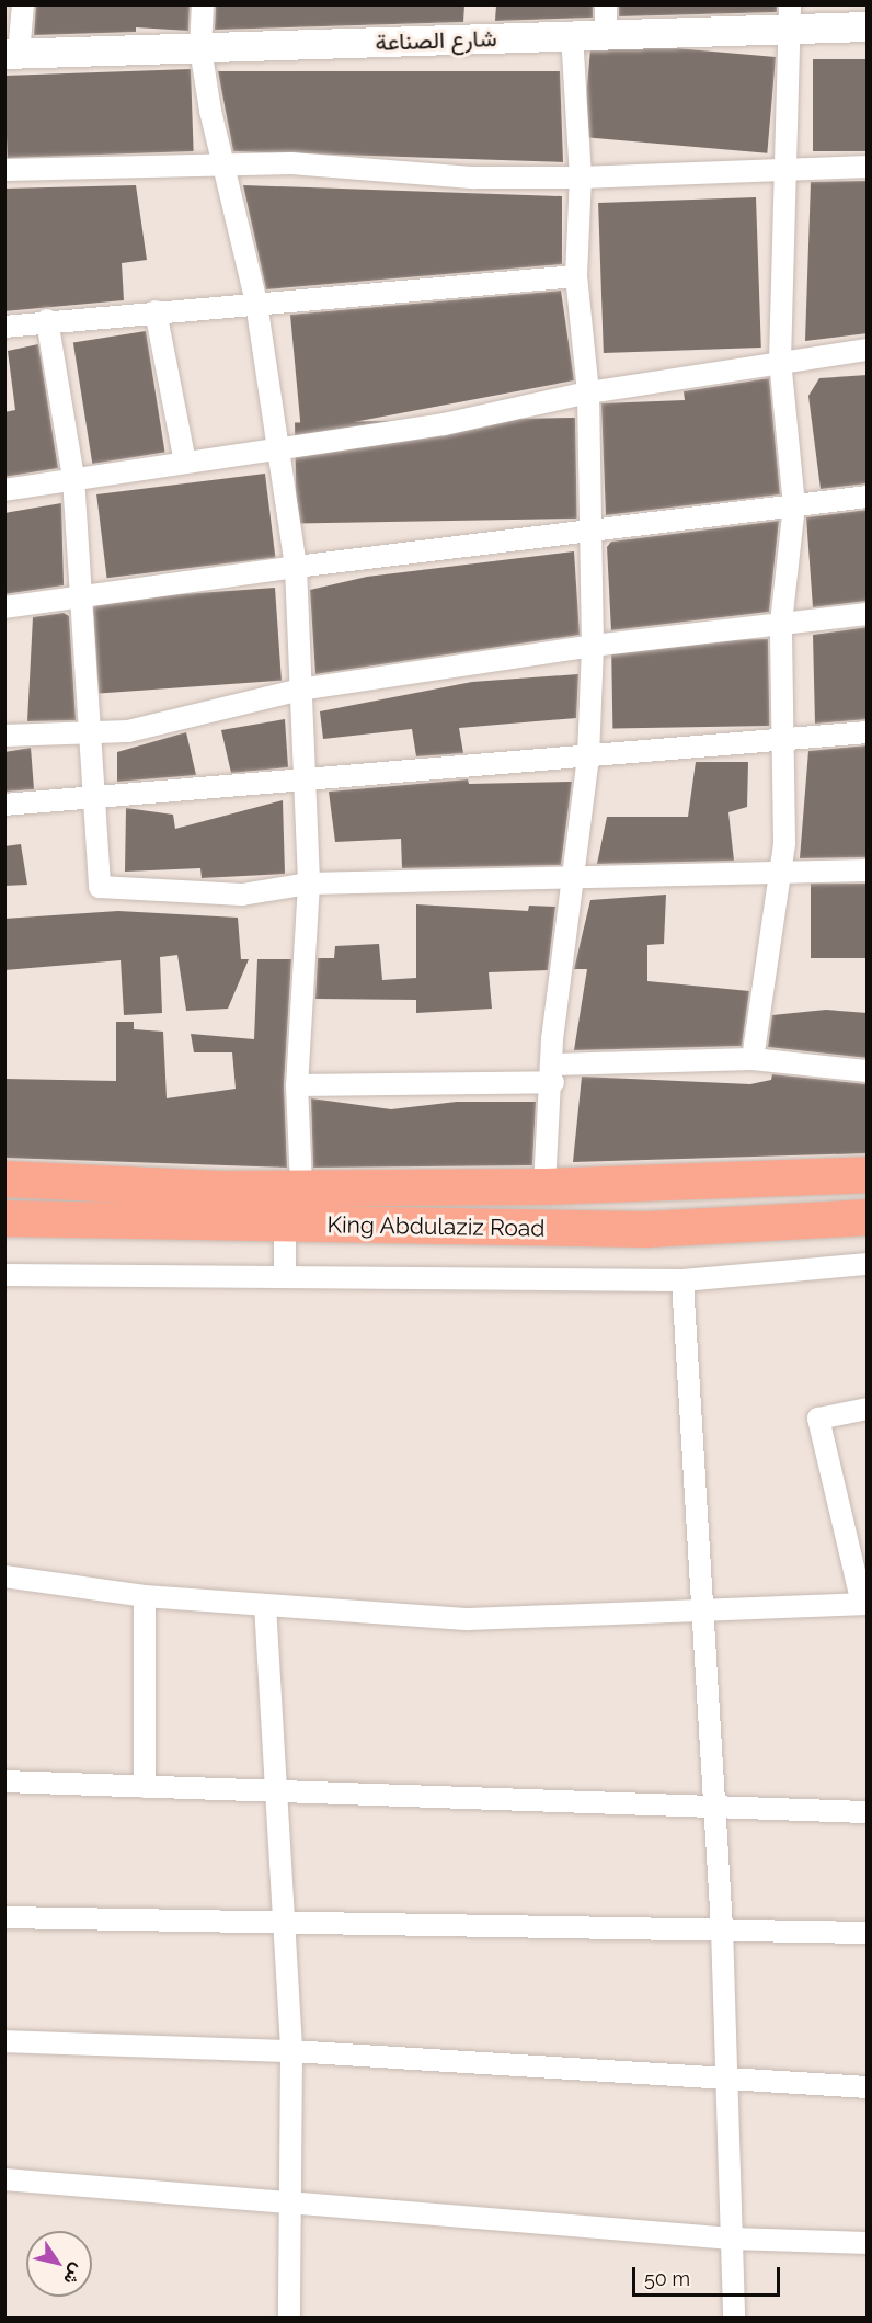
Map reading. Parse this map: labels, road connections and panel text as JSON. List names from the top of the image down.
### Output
{
  "streets": {
    "highway": ["King Abdulaziz Road"],
    "street": ["شارع الصناعة"]
  },
  "scale_bar": "50 m",
  "north": "bottom right"
}
